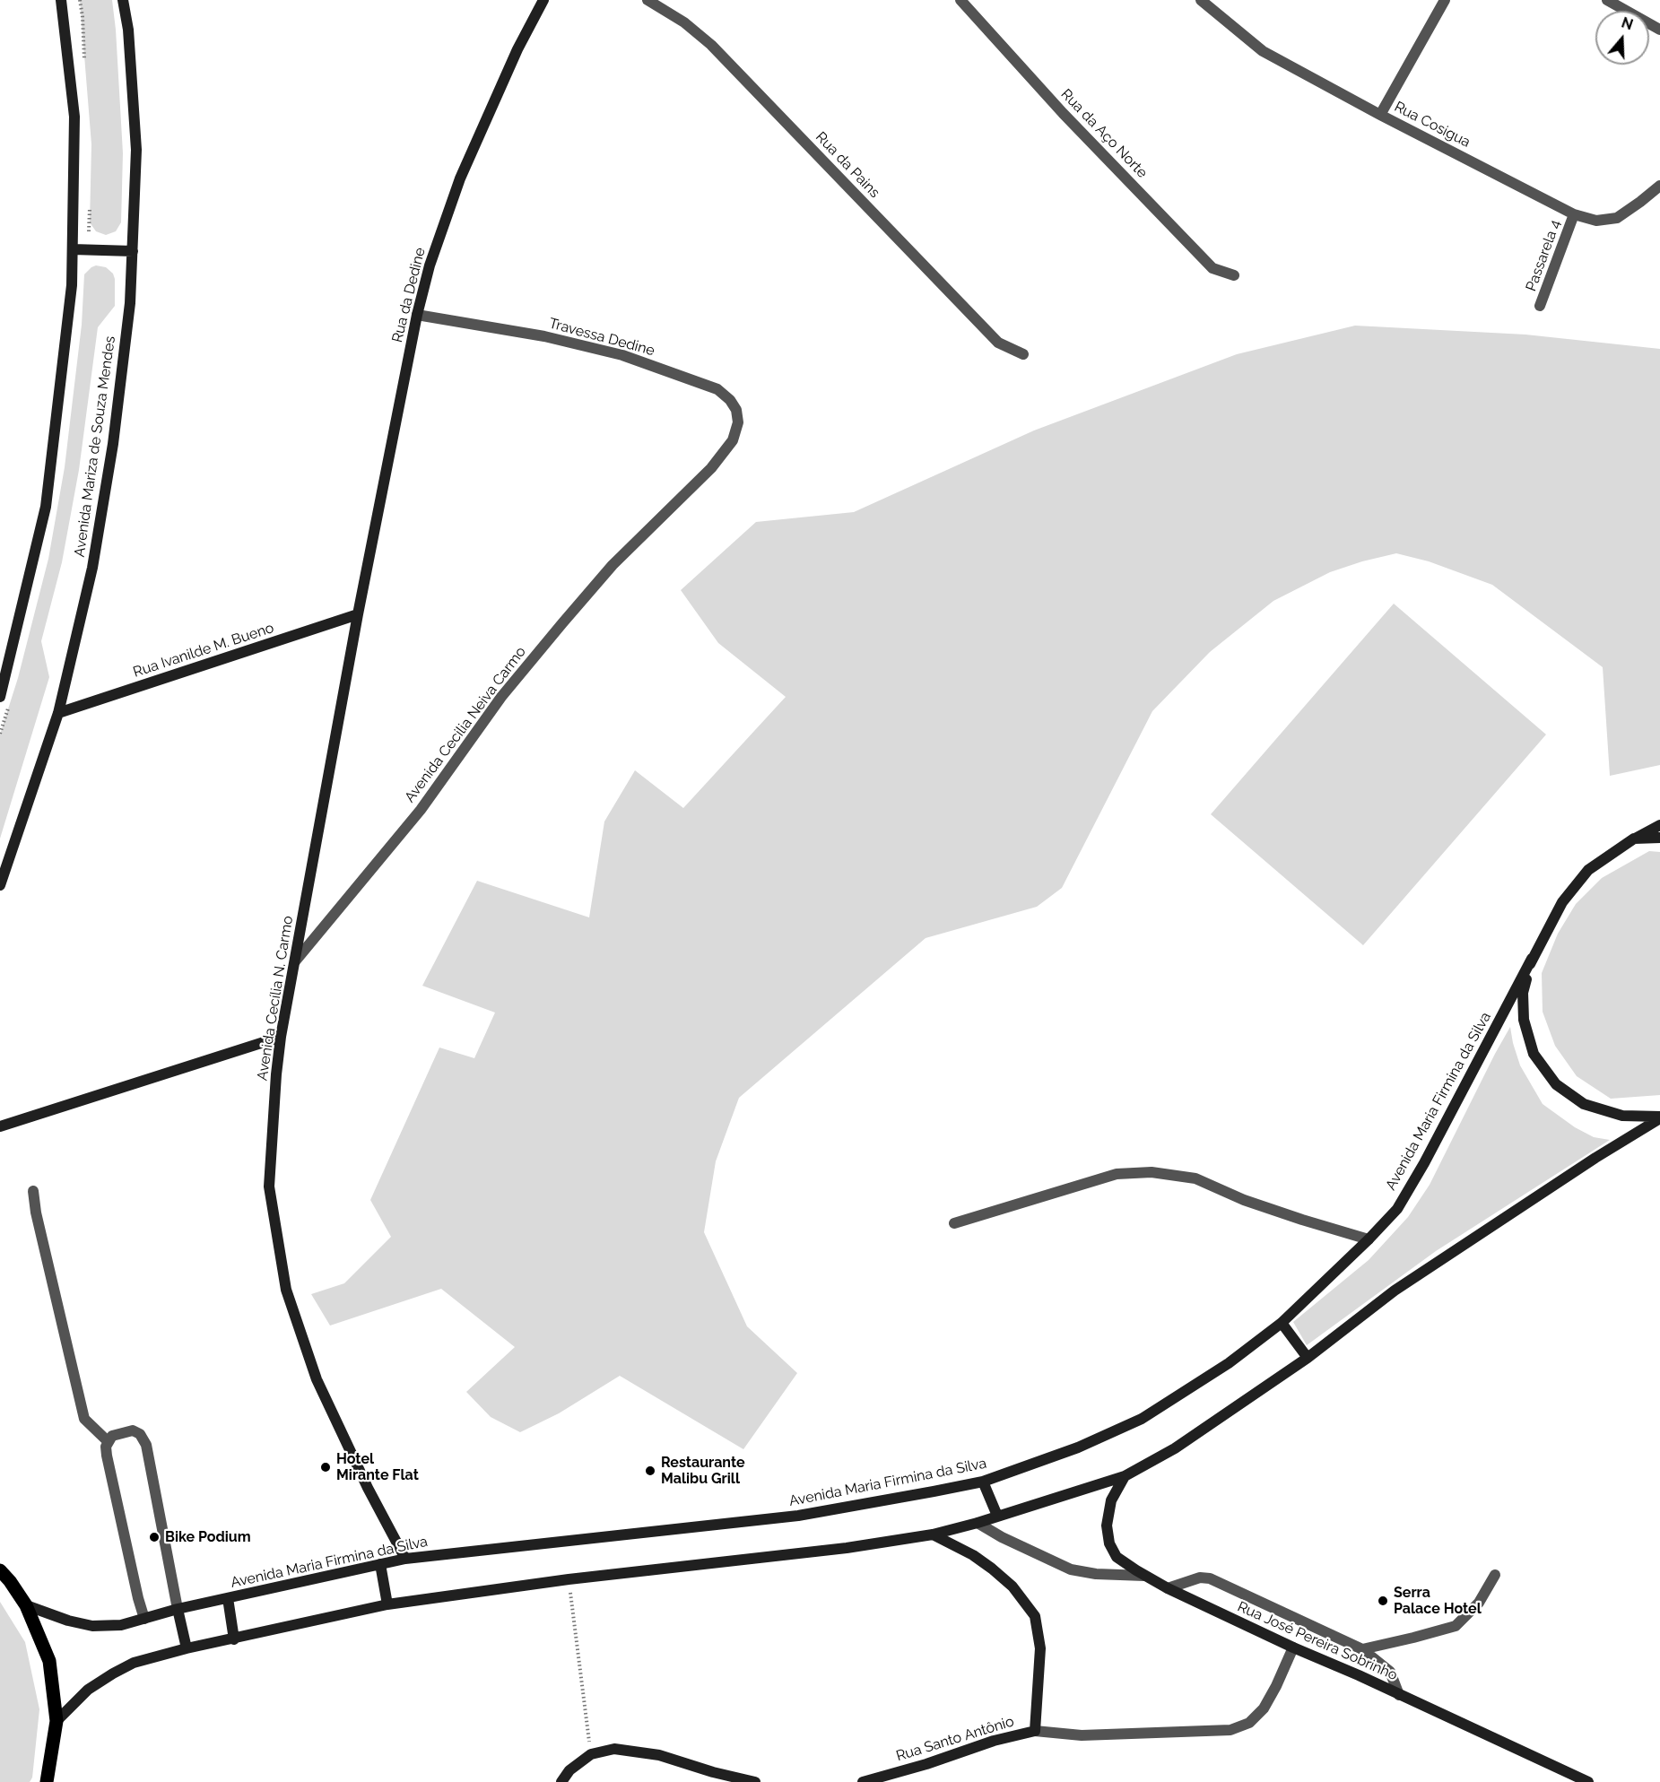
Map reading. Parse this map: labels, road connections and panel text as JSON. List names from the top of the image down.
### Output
{
  "streets": {
    "main road": [
      "Rua da Dedine",
      "Avenida Mariza de Souza Mendes",
      "Rua Ivanilde M. Bueno",
      "Avenida Cecília N. Carmo",
      "Avenida Maria Firmina da Silva",
      "Rua José Pereira Sobrinho",
      "Rua Santo Antônio"
    ],
    "street": [
      "Rua Cosigua",
      "Rua da Aço Norte",
      "Rua da Pains",
      "Passarela 4",
      "Travessa Dedine",
      "Avenida Cecilia Neiva Carmo"
    ]
  },
  "crossings": [
    ["Rua Cosigua", "Passarela 4"],
    ["Rua da Dedine", "Travessa Dedine"],
    ["Rua da Dedine", "Rua Ivanilde M. Bueno"],
    ["Rua da Dedine", "Avenida Cecília N. Carmo"],
    ["Travessa Dedine", "Avenida Cecilia Neiva Carmo"],
    ["Avenida Mariza de Souza Mendes", "Rua Ivanilde M. Bueno"],
    ["Rua Ivanilde M. Bueno", "Avenida Cecília N. Carmo"],
    ["Avenida Cecilia Neiva Carmo", "Avenida Cecília N. Carmo"],
    ["Avenida Cecília N. Carmo", "Avenida Maria Firmina da Silva"]
  ],
  "places": [
    "Hotel Mirante Flat",
    "Restaurante Malibu Grill",
    "Bike Podium",
    "Serra Palace Hotel"
  ],
  "north": "top"
}
